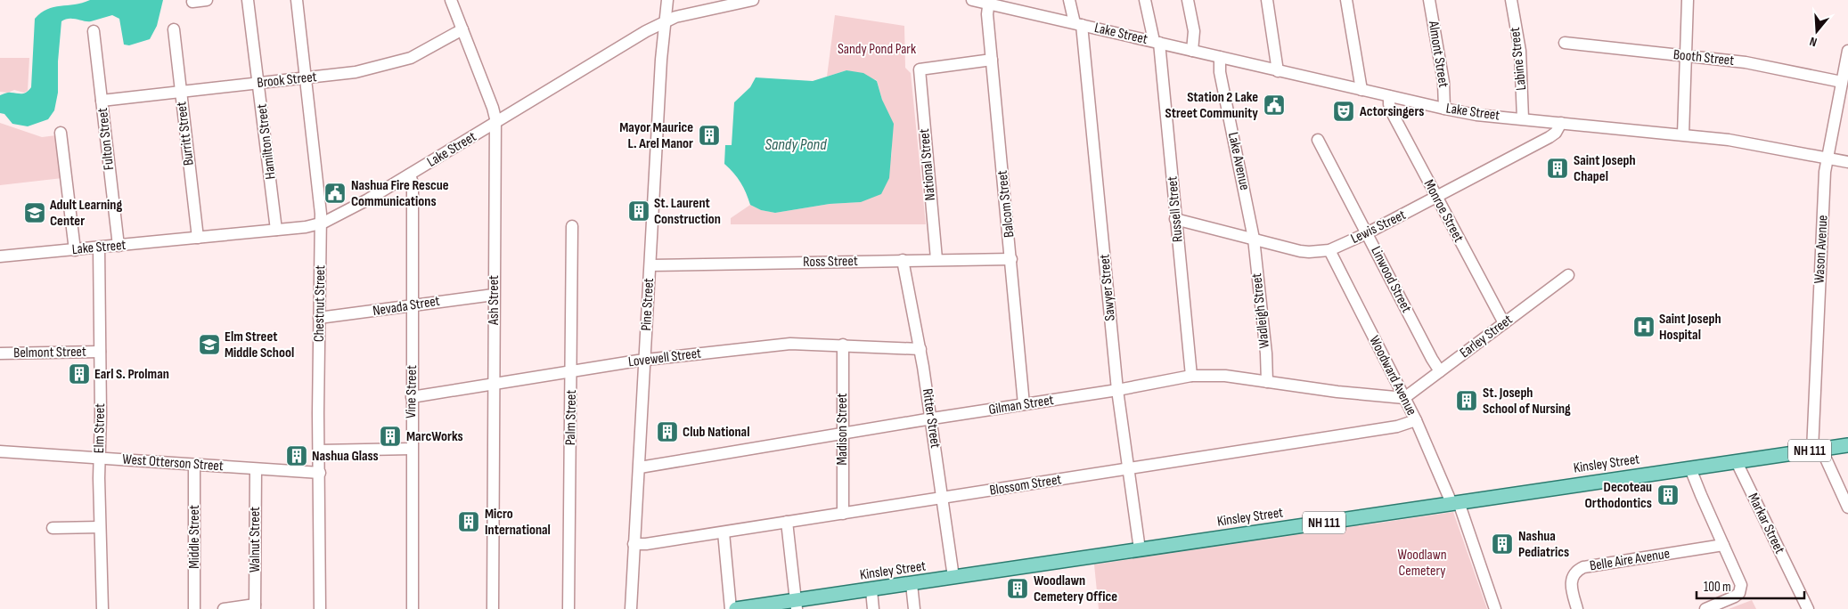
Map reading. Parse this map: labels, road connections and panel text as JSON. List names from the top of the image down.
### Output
{
  "streets": {
    "main road": ["NH 111", "Kinsley Street"],
    "street": [
      "Lake Street",
      "Almont Street",
      "Booth Street",
      "Labine Street",
      "Brook Street",
      "Burritt Street",
      "Fulton Street",
      "Hamilton Street",
      "Lake Avenue",
      "National Street",
      "Balcom Street",
      "Russell Street",
      "Monroe Street",
      "Lewis Street",
      "Wason Avenue",
      "Ross Street",
      "Linwood Street",
      "Sawyer Street",
      "Ash Street",
      "Chestnut Street",
      "Pine Street",
      "Nevada Street",
      "Wadleigh Street",
      "Earley Street",
      "Belmont Street",
      "Lovewell Street",
      "Woodward Avenue",
      "Vine Street",
      "Gilman Street",
      "Palm Street",
      "Ritter Street",
      "Elm Street",
      "Madison Street",
      "West Otterson Street",
      "Blossom Street",
      "Markar Street",
      "Middle Street",
      "Walnut Street",
      "Belle Aire Avenue"
    ]
  },
  "crossings": [
    ["Lake Street", "Almont Street"],
    ["Lake Street", "Labine Street"],
    ["Lake Street", "Burritt Street"],
    ["Lake Street", "Fulton Street"],
    ["Lake Street", "Hamilton Street"],
    ["Lake Street", "Lake Avenue"],
    ["Lake Street", "Balcom Street"],
    ["Lake Street", "Russell Street"],
    ["Lake Street", "Monroe Street"],
    ["Lake Street", "Lewis Street"],
    ["Lake Street", "Wason Avenue"],
    ["Lake Street", "Sawyer Street"],
    ["Lake Street", "Ash Street"],
    ["Lake Street", "Chestnut Street"],
    ["Lake Street", "Pine Street"],
    ["Lake Street", "Vine Street"],
    ["Lake Street", "Elm Street"],
    ["Booth Street", "Wason Avenue"],
    ["Brook Street", "Burritt Street"],
    ["Brook Street", "Fulton Street"],
    ["Brook Street", "Hamilton Street"],
    ["Brook Street", "Ash Street"],
    ["Brook Street", "Chestnut Street"],
    ["Lake Avenue", "Lewis Street"],
    ["Lake Avenue", "Wadleigh Street"],
    ["National Street", "Balcom Street"],
    ["National Street", "Ross Street"],
    ["Balcom Street", "Ross Street"],
    ["Balcom Street", "Gilman Street"],
    ["Russell Street", "Lewis Street"],
    ["Russell Street", "Gilman Street"],
    ["Monroe Street", "Lewis Street"],
    ["Monroe Street", "Earley Street"],
    ["Lewis Street", "Linwood Street"],
    ["Lewis Street", "Wadleigh Street"],
    ["Lewis Street", "Woodward Avenue"],
    ["Wason Avenue", "Kinsley Street"],
    ["Ross Street", "Pine Street"],
    ["Ross Street", "Ritter Street"],
    ["Linwood Street", "Earley Street"],
    ["Sawyer Street", "Gilman Street"],
    ["Sawyer Street", "Kinsley Street"],
    ["Sawyer Street", "Blossom Street"],
    ["Ash Street", "Nevada Street"],
    ["Ash Street", "Lovewell Street"],
    ["Chestnut Street", "Nevada Street"],
    ["Chestnut Street", "West Otterson Street"],
    ["Pine Street", "Lovewell Street"],
    ["Pine Street", "Gilman Street"],
    ["Pine Street", "Blossom Street"],
    ["Nevada Street", "Vine Street"],
    ["Wadleigh Street", "Gilman Street"],
    ["Earley Street", "Woodward Avenue"],
    ["Earley Street", "Gilman Street"],
    ["Belmont Street", "Elm Street"],
    ["Lovewell Street", "Vine Street"],
    ["Lovewell Street", "Palm Street"],
    ["Lovewell Street", "Ritter Street"],
    ["Lovewell Street", "Madison Street"],
    ["Woodward Avenue", "Gilman Street"],
    ["Woodward Avenue", "Kinsley Street"],
    ["Woodward Avenue", "Blossom Street"],
    ["Gilman Street", "Ritter Street"],
    ["Gilman Street", "Madison Street"],
    ["Ritter Street", "Kinsley Street"],
    ["Ritter Street", "Blossom Street"],
    ["Elm Street", "West Otterson Street"],
    ["Madison Street", "Blossom Street"],
    ["West Otterson Street", "Middle Street"],
    ["West Otterson Street", "Walnut Street"],
    ["Kinsley Street", "Markar Street"]
  ],
  "water": ["Sandy Pond"],
  "parks": ["Sandy Pond Park", "Woodlawn Cemetery"],
  "places": {
    "public building": ["Station 2 Lake Street Community", "Nashua Fire Rescue Communications"],
    "theatre": ["Actorsingers"],
    "building": [
      "Mayor Maurice L. Arel Manor",
      "Saint Joseph Chapel",
      "St. Laurent Construction",
      "Earl S. Prolman",
      "St. Joseph School of Nursing",
      "Club National",
      "MarcWorks",
      "Nashua Glass",
      "Decoteau Orthodontics",
      "Micro International",
      "Nashua Pediatrics",
      "Woodlawn Cemetery Office"
    ],
    "school or university": ["Adult Learning Center", "Elm Street Middle School"],
    "hospital": ["Saint Joseph Hospital"]
  },
  "scale_bar": "100 m",
  "north": "bottom"
}
